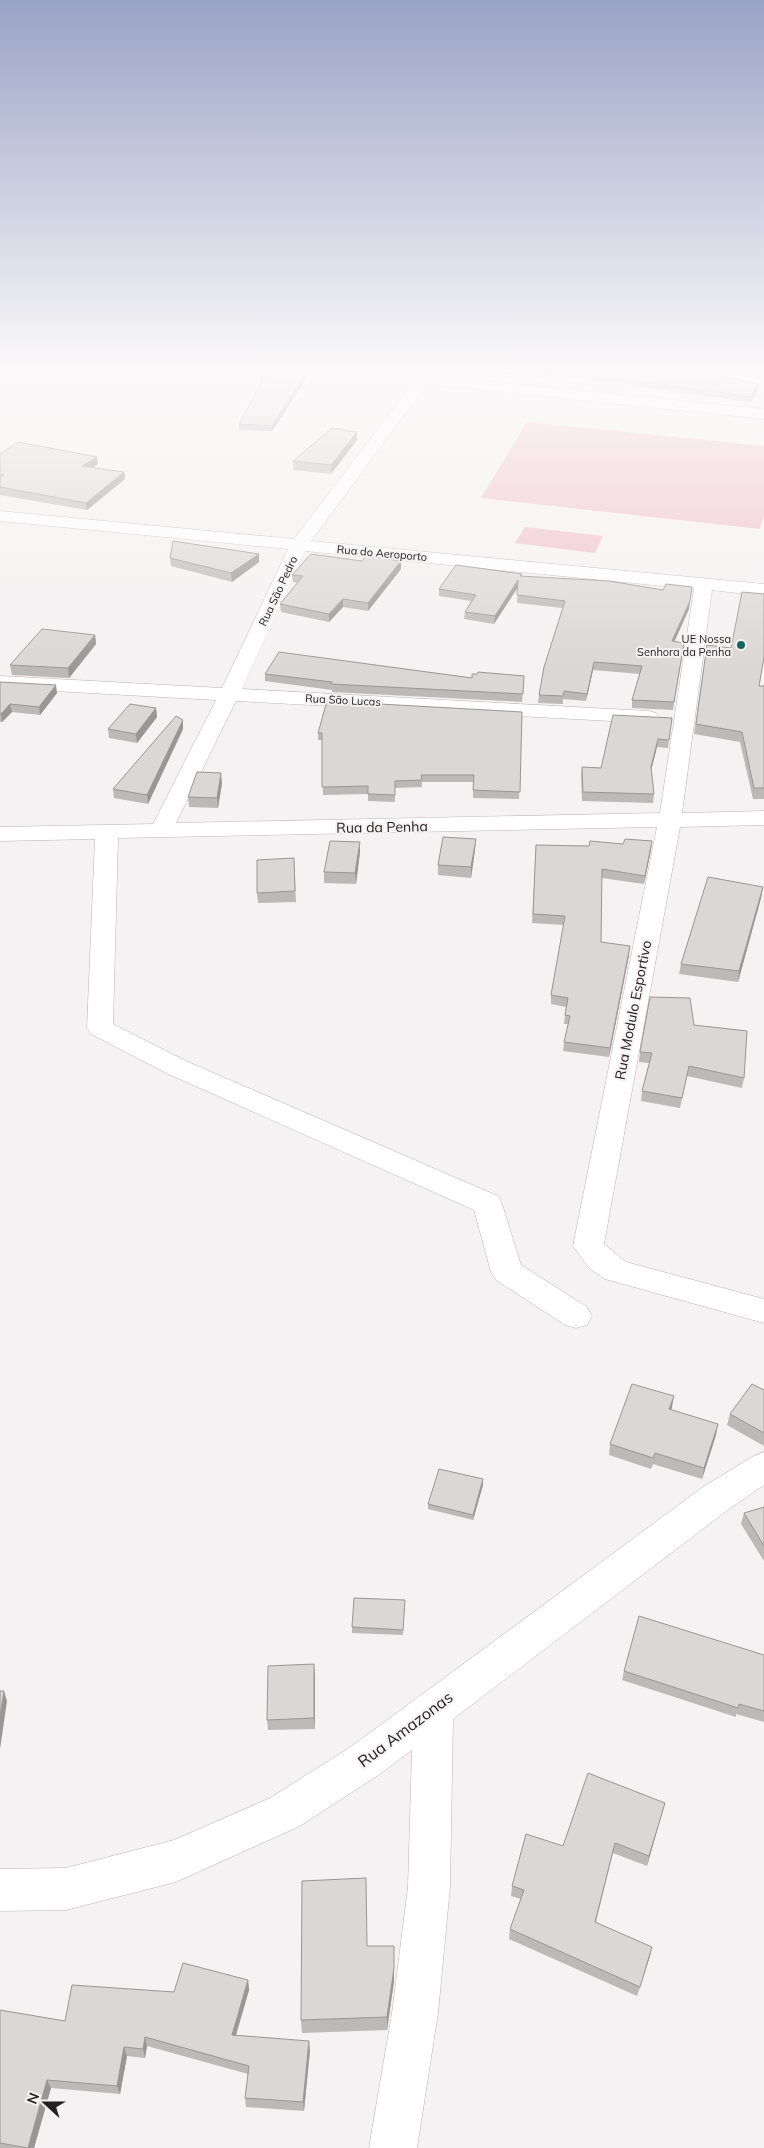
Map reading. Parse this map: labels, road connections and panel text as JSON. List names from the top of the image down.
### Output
{
  "streets": {
    "street": [
      "Rua do Aeroporto",
      "Rua São Pedro",
      "Rua São Lucas",
      "Rua da Penha",
      "Rua Modulo Esportivo",
      "Rua Amazonas"
    ]
  },
  "crossings": [
    ["Rua do Aeroporto", "Rua São Pedro"],
    ["Rua do Aeroporto", "Rua Modulo Esportivo"],
    ["Rua São Pedro", "Rua São Lucas"],
    ["Rua São Pedro", "Rua da Penha"],
    ["Rua São Lucas", "Rua Modulo Esportivo"],
    ["Rua da Penha", "Rua Modulo Esportivo"]
  ],
  "places": ["UE Nossa Senhora da Penha"],
  "north": "left"
}
